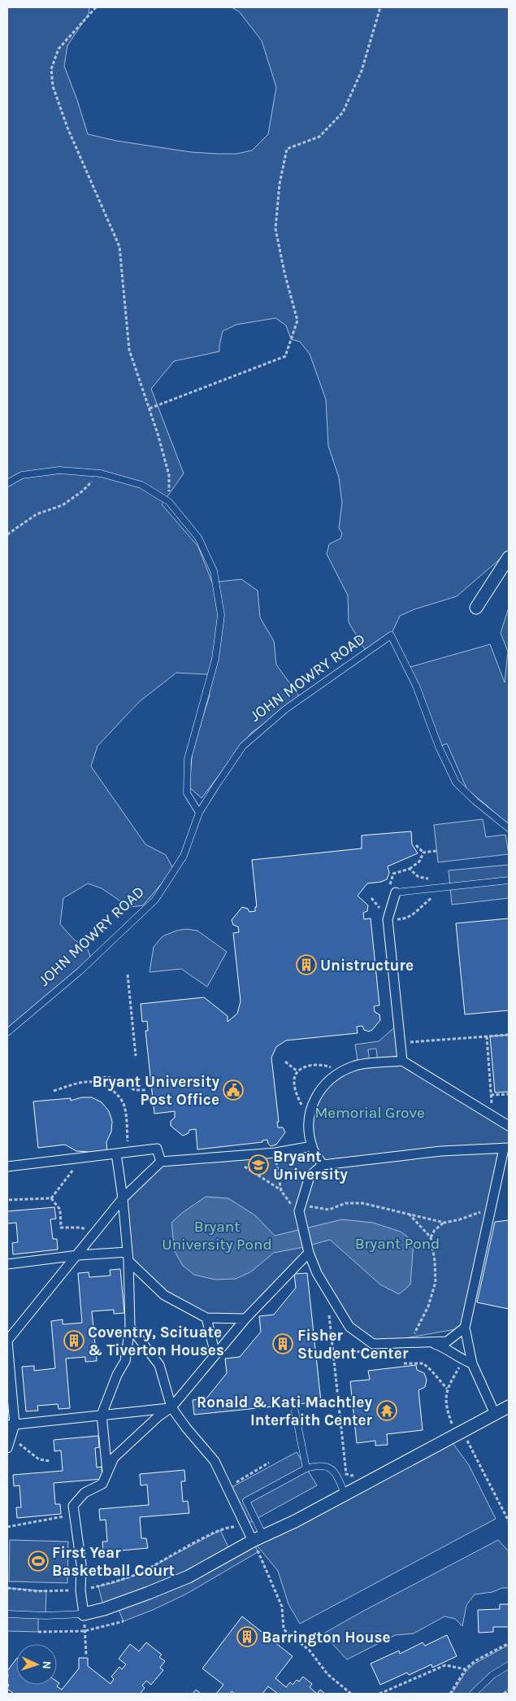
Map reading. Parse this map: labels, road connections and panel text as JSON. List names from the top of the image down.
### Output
{
  "streets": {
    "lane": ["JOHN MOWRY ROAD"]
  },
  "parks": ["Memorial Grove", "Bryant University Pond", "Bryant Pond"],
  "places": {
    "building": [
      "Unistructure",
      "Coventry, Scituate & Tiverton Houses",
      "Fisher Student Center",
      "Barrington House"
    ],
    "public building": ["Bryant University Post Office"],
    "school or university": ["Bryant University"],
    "temple": ["Ronald & Kati Machtley Interfaith Center"],
    "sports": ["First Year Basketball Court"]
  },
  "north": "right"
}
